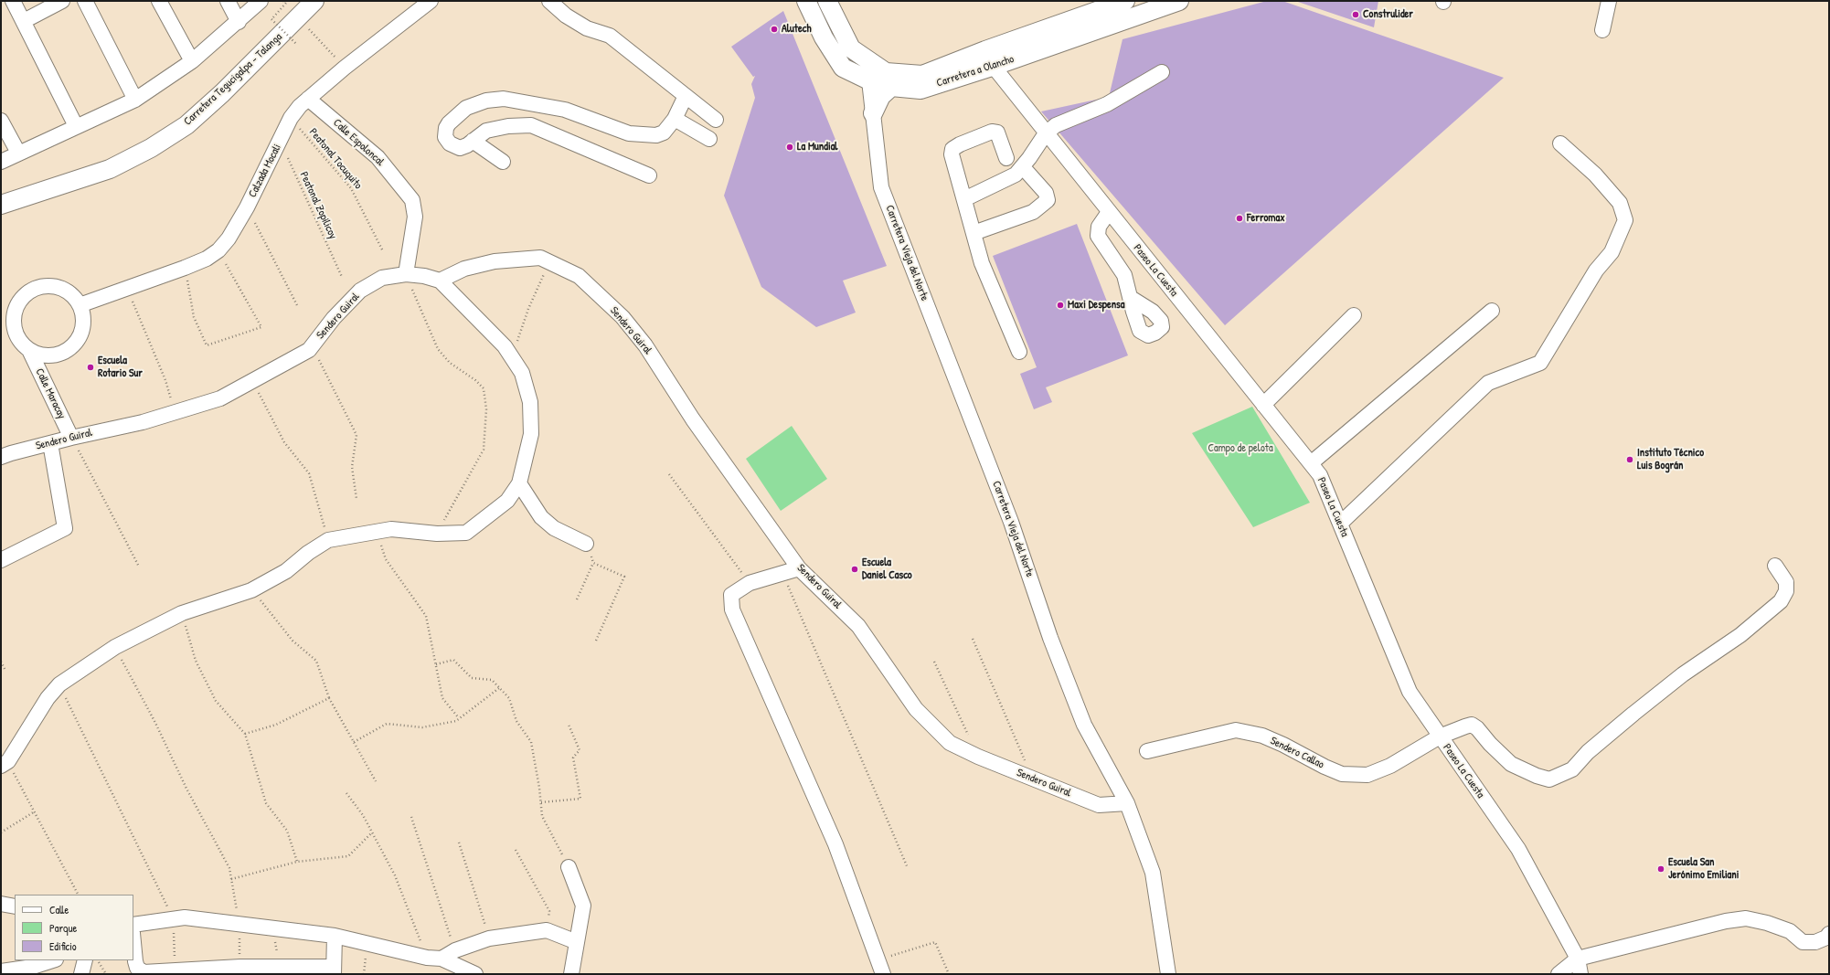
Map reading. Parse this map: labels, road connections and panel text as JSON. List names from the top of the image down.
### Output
{
  "streets": {
    "main road": ["Carretera a Olancho", "Carretera Tegucigalpa - Talanga"],
    "street": [
      "Calle Espoloncal",
      "Calzada Mocali",
      "Carretera Vieja del Norte",
      "Paseo La Cuesta",
      "Sendero Guiral",
      "Calle Maracay",
      "Sendero Callao"
    ],
    "path": ["Peatonal Tocuquito", "Peatonal Zopilicoy"]
  },
  "crossings": [
    ["Carretera a Olancho", "Carretera Vieja del Norte"],
    ["Carretera a Olancho", "Paseo La Cuesta"],
    ["Calle Espoloncal", "Calzada Mocali"],
    ["Calle Espoloncal", "Sendero Guiral"],
    ["Peatonal Tocuquito", "Calzada Mocali"],
    ["Calzada Mocali", "Peatonal Zopilicoy"],
    ["Calzada Mocali", "Calle Maracay"],
    ["Carretera Vieja del Norte", "Sendero Guiral"],
    ["Paseo La Cuesta", "Sendero Callao"],
    ["Sendero Guiral", "Calle Maracay"]
  ],
  "parks": ["Campo de pelota"],
  "places": [
    "Construlider",
    "Alutech",
    "La Mundial",
    "Ferromax",
    "Maxi Despensa",
    "Escuela Rotario Sur",
    "Instituto Técnico Luis Bográn",
    "Escuela Daniel Casco",
    "Escuela San Jerónimo Emiliani"
  ],
  "legend": ["Calle", "Parque", "Edificio"]
}
